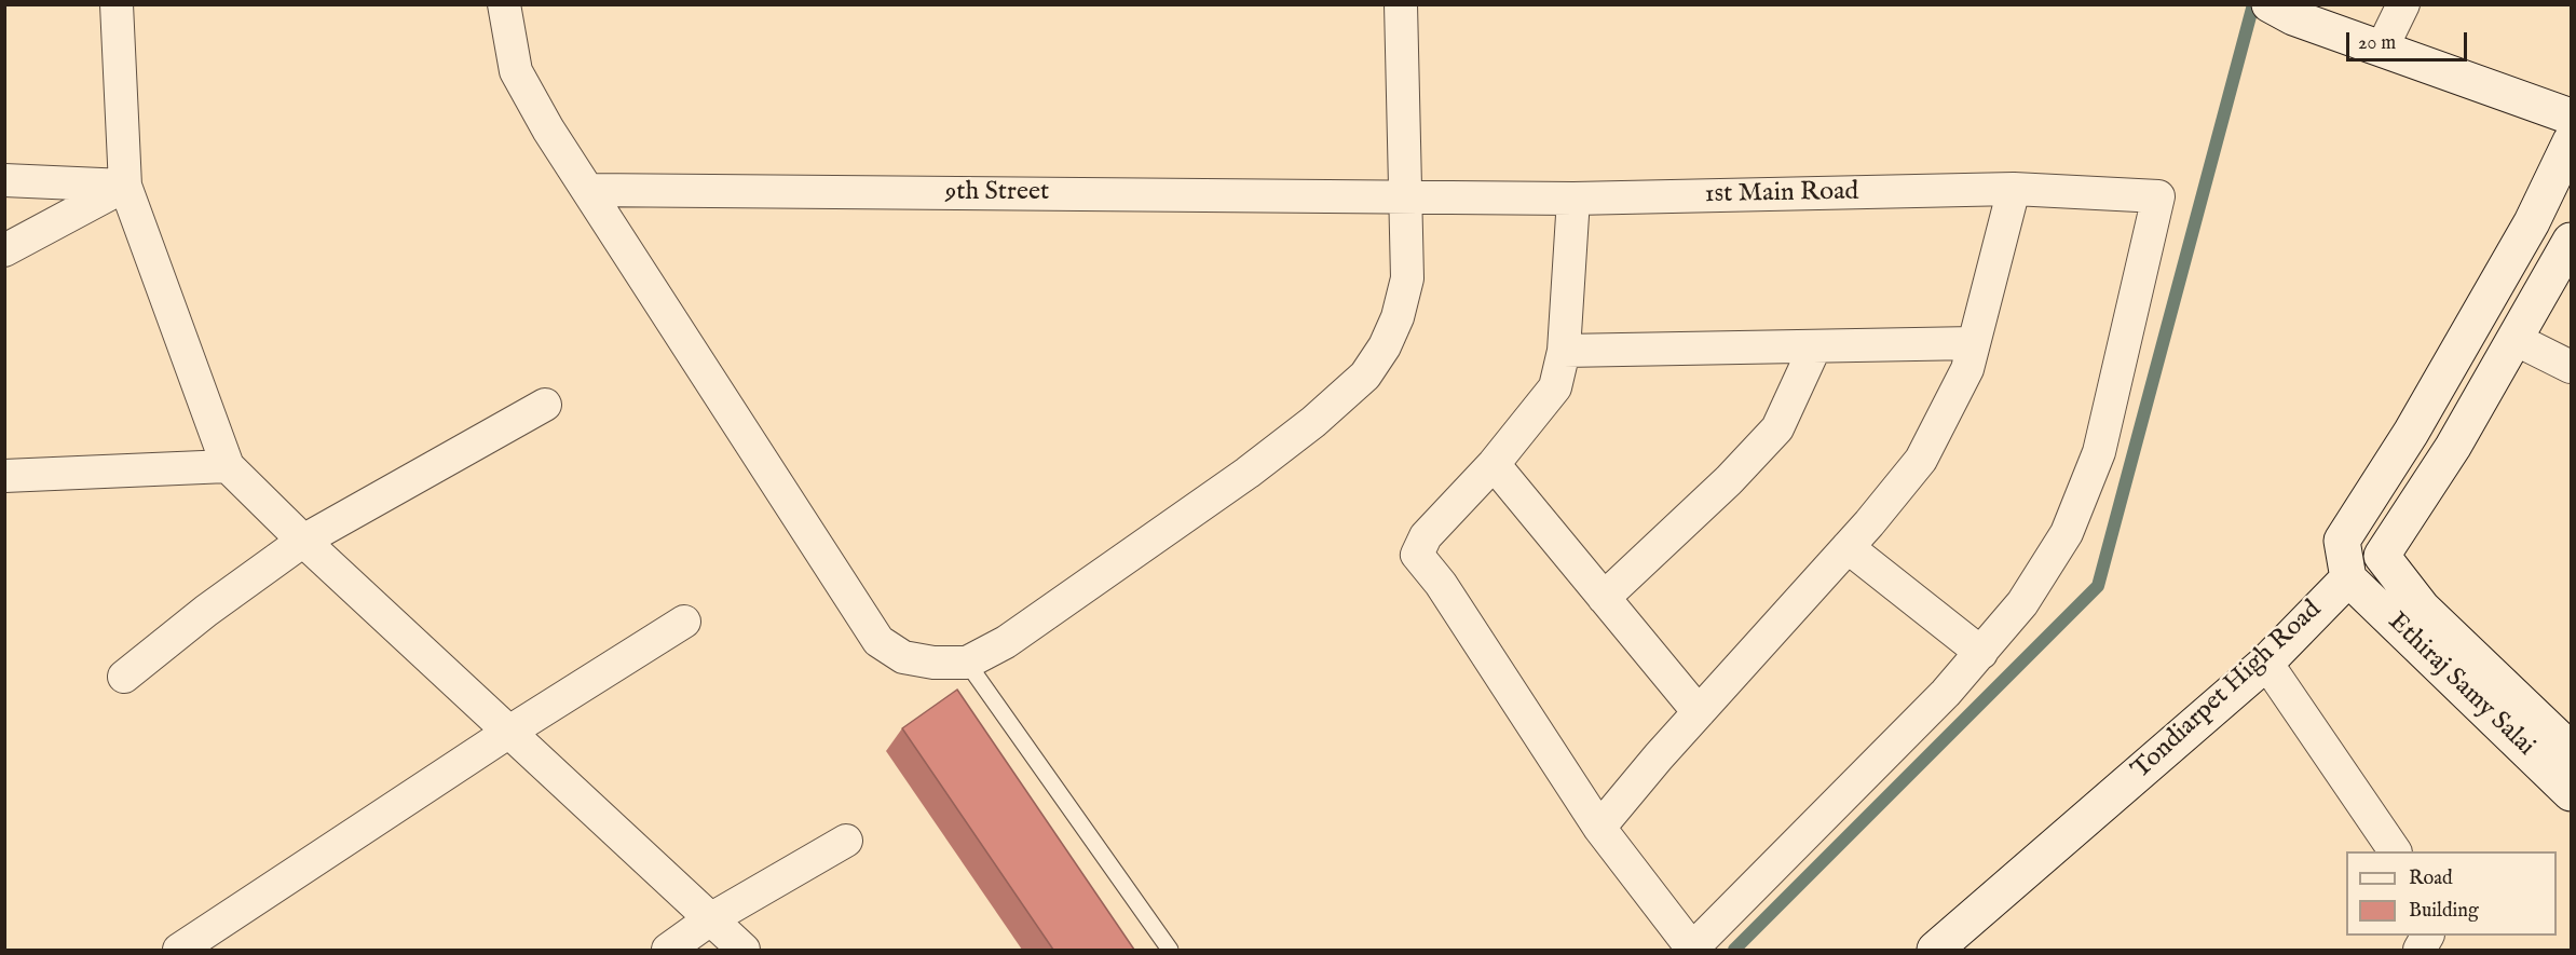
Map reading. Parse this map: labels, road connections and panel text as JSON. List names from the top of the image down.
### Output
{
  "streets": {
    "main road": ["Ethiraj Samy Salai", "Tondiarpet High Road"],
    "street": ["9th Street", "1st Main Road"]
  },
  "crossings": [
    ["9th Street", "1st Main Road"],
    ["Ethiraj Samy Salai", "Tondiarpet High Road"]
  ],
  "legend": ["Road", "Building"],
  "scale_bar": "20 m"
}
